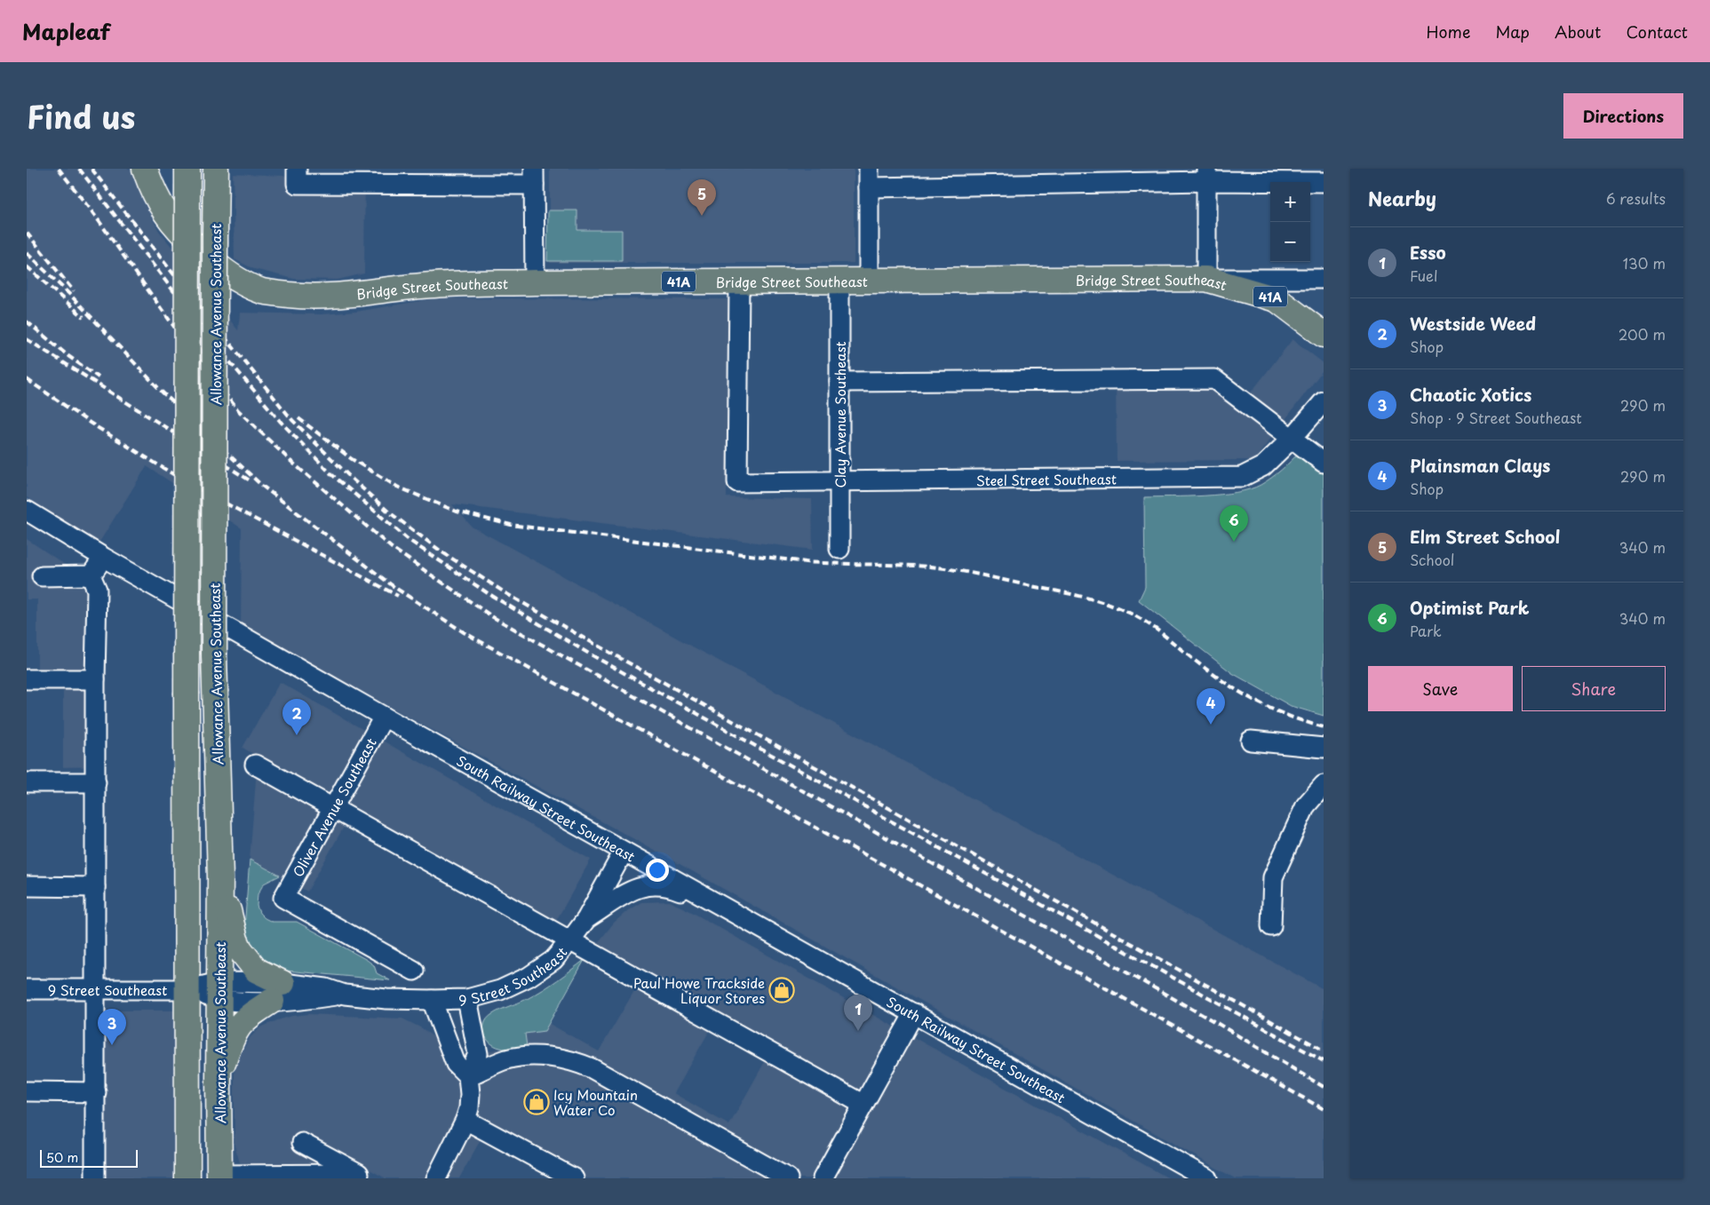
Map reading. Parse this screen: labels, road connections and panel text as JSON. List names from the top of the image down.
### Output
{
  "streets": {
    "main road": ["Bridge Street Southeast", "41A", "Allowance Avenue Southeast"],
    "street": [
      "Clay Avenue Southeast",
      "Steel Street Southeast",
      "Oliver Avenue Southeast",
      "South Railway Street Southeast",
      "9 Street Southeast"
    ]
  },
  "crossings": [
    ["Bridge Street Southeast", "41A"],
    ["Bridge Street Southeast", "Clay Avenue Southeast"],
    ["Bridge Street Southeast", "Steel Street Southeast"],
    ["Allowance Avenue Southeast", "9 Street Southeast"],
    ["Clay Avenue Southeast", "Steel Street Southeast"],
    ["Oliver Avenue Southeast", "South Railway Street Southeast"],
    ["South Railway Street Southeast", "9 Street Southeast"]
  ],
  "places": {
    "shop": ["Paul Howe Trackside Liquor Stores", "Icy Mountain Water Co"]
  },
  "scale_bar": "50 m",
  "page": {
    "header": "Mapleaf",
    "nav": [
      "Home",
      "Map",
      "About",
      "Contact"
    ],
    "title": "Find us",
    "buttons": [
      "Directions",
      ["Save", "Share"]
    ],
    "heading": ["Nearby", "6 results"],
    "pins": [
      "5",
      "6",
      "4",
      "2",
      "1",
      "3"
    ],
    "map_buttons": ["+", "−"],
    "list": [
      {
        "mark": "1",
        "name": "Esso",
        "note": "Fuel",
        "value": "130 m"
      },
      {
        "mark": "2",
        "name": "Westside Weed",
        "note": "Shop",
        "value": "200 m"
      },
      {
        "mark": "3",
        "name": "Chaotic Xotics",
        "note": "Shop · 9 Street Southeast",
        "value": "290 m"
      },
      {
        "mark": "4",
        "name": "Plainsman Clays",
        "note": "Shop",
        "value": "290 m"
      },
      {
        "mark": "5",
        "name": "Elm Street School",
        "note": "School",
        "value": "340 m"
      },
      {
        "mark": "6",
        "name": "Optimist Park",
        "note": "Park",
        "value": "340 m"
      }
    ],
    "scale": "50 m"
  }
}
